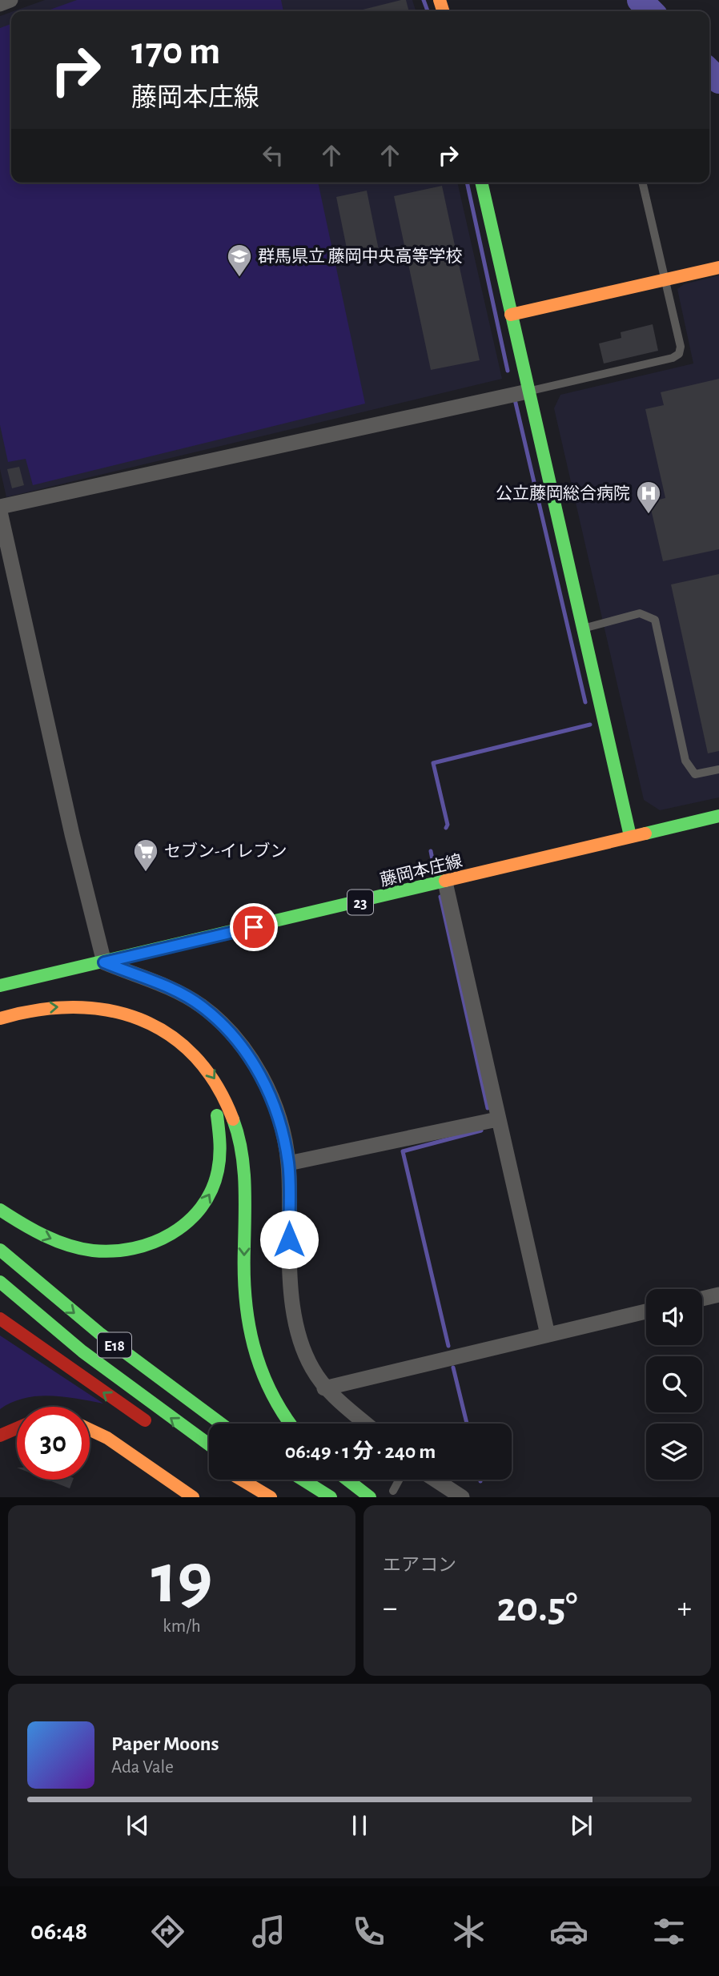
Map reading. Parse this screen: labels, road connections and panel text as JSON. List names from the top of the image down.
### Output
{
  "streets": {
    "main road": ["藤岡本庄線", "23", "E18"]
  },
  "places": {
    "school or university": ["群馬県立 藤岡中央高等学校"],
    "hospital": ["公立藤岡総合病院"],
    "supermarket": ["セブン-イレブン"]
  },
  "page": {
    "turn": ["170 m", "藤岡本庄線"],
    "limit": "30",
    "trip": "06:49 · 1 分 · 240 m",
    "tile": [
      ["19", "km/h"],
      "エアコン"
    ],
    "heat": ["−", "20.5°", "+"],
    "song": ["Paper Moons", "Ada Vale"],
    "tabs": "06:48"
  }
}
